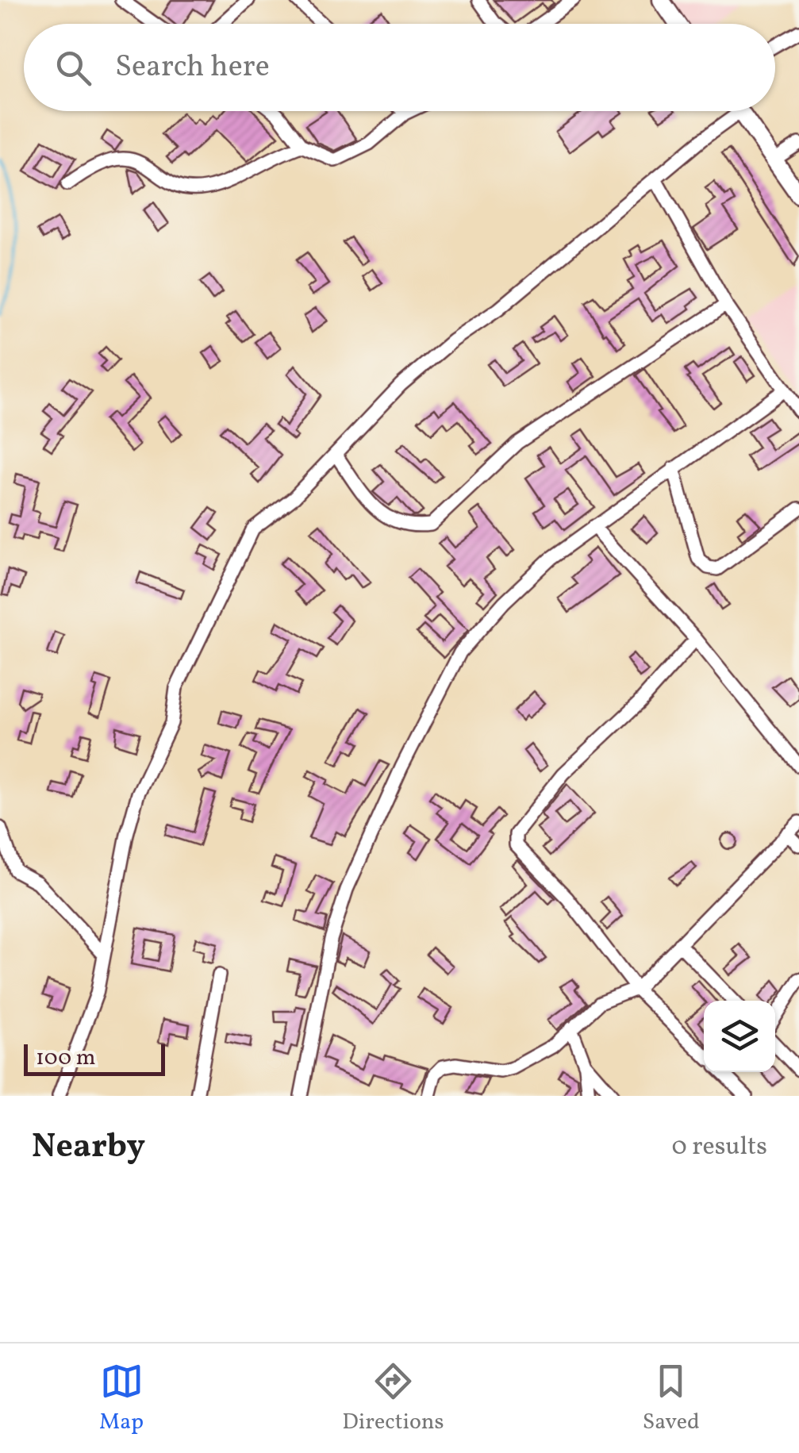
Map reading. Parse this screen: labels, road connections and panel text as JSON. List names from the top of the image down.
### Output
{
  "scale_bar": "100 m",
  "page": {
    "search": "Search here",
    "scale": "100 m",
    "heading": ["Nearby", "0 results"],
    "nav": ["Map", "Directions", "Saved"]
  }
}
